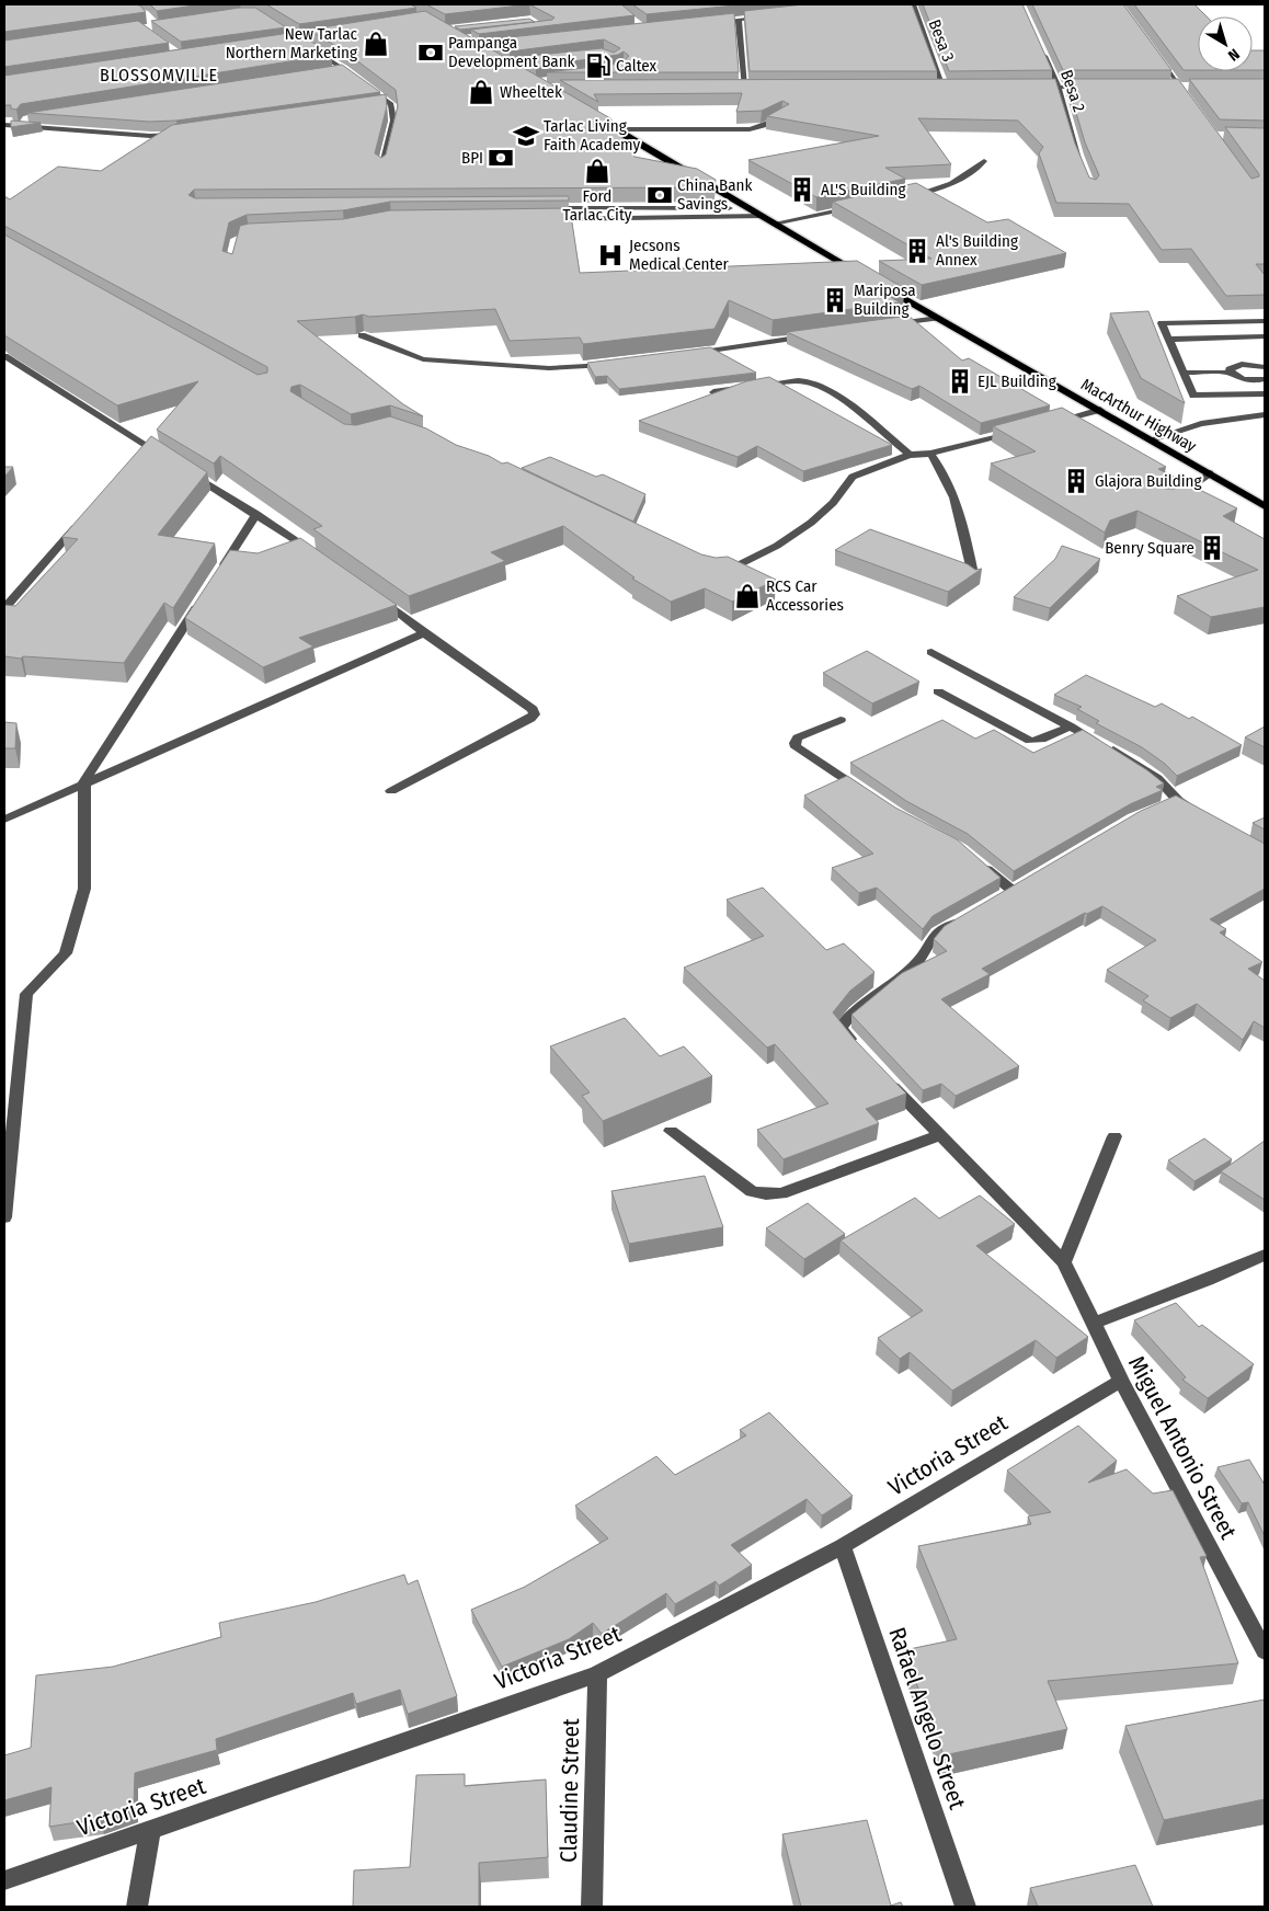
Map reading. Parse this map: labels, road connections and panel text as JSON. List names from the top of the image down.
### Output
{
  "streets": {
    "highway": ["MacArthur Highway"],
    "street": [
      "Besa 3",
      "Besa 2",
      "Miguel Antonio Street",
      "Victoria Street",
      "Rafael Angelo Street",
      "Claudine Street"
    ]
  },
  "crossings": [
    ["Miguel Antonio Street", "Victoria Street"],
    ["Victoria Street", "Rafael Angelo Street"],
    ["Victoria Street", "Claudine Street"]
  ],
  "districts": ["BLOSSOMVILLE"],
  "places": {
    "shop": [
      "New Tarlac Northern Marketing",
      "Wheeltek",
      "Ford Tarlac City",
      "RCS Car Accessories"
    ],
    "bank": ["Pampanga Development Bank", "BPI", "China Bank Savings"],
    "fuel station": ["Caltex"],
    "school or university": ["Tarlac Living Faith Academy"],
    "building": [
      "AL'S Building",
      "Al's Building Annex",
      "Mariposa Building",
      "EJL Building",
      "Glajora Building",
      "Benry Square"
    ],
    "hospital": ["Jecsons Medical Center"]
  },
  "north": "bottom right"
}
